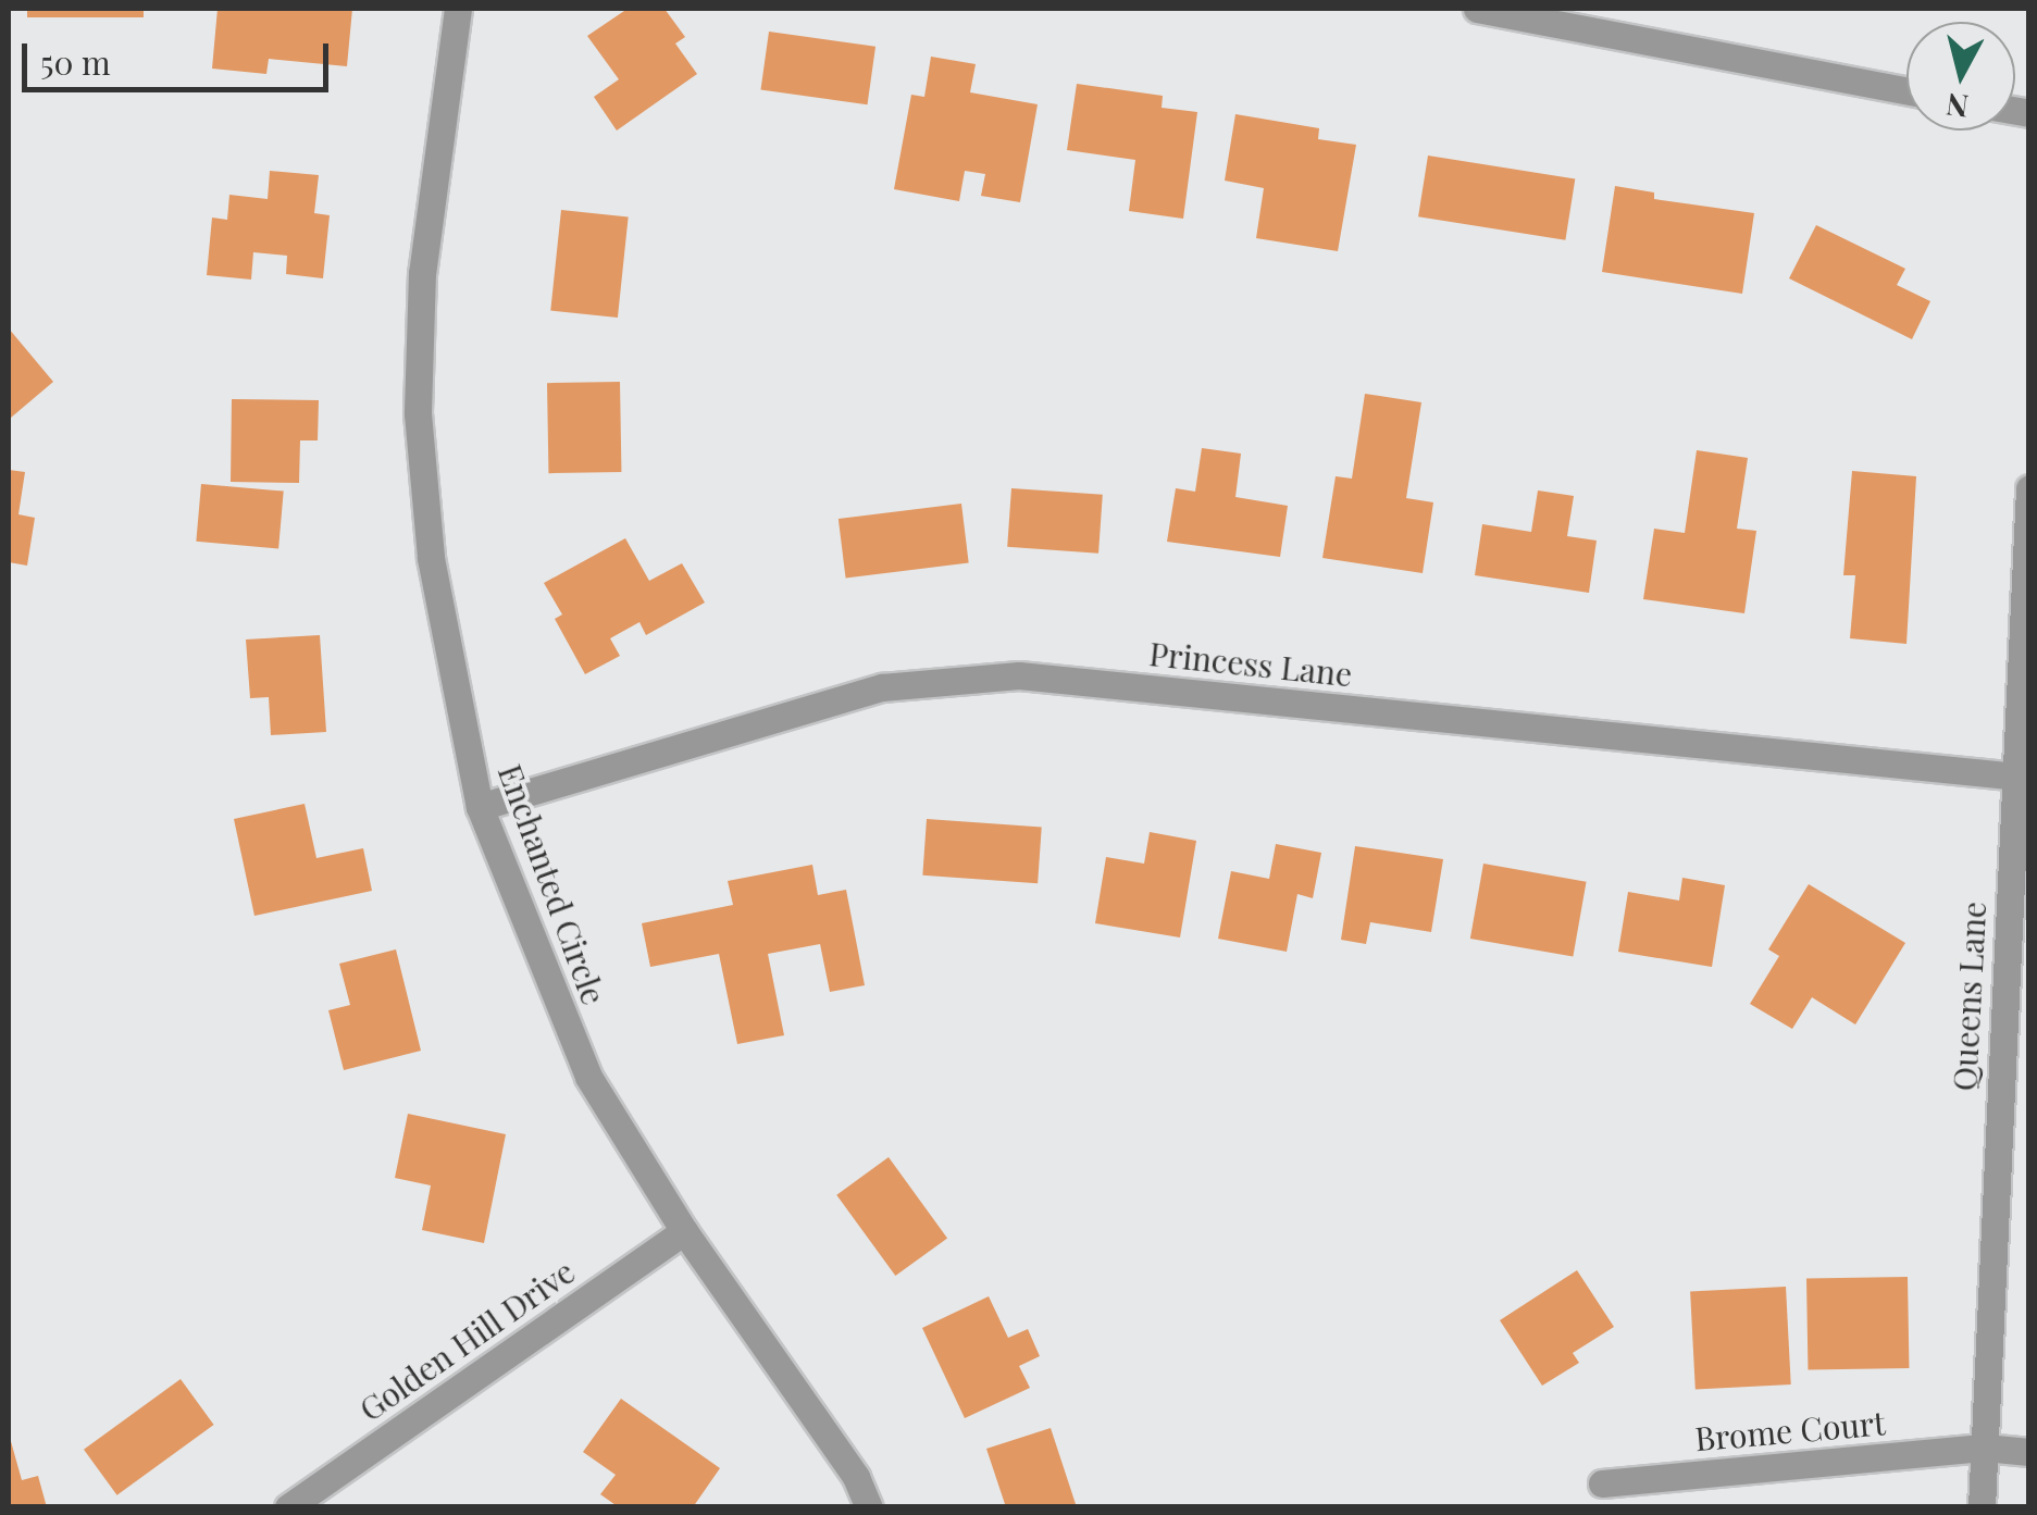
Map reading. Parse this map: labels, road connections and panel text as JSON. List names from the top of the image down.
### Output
{
  "streets": {
    "street": [
      "Princess Lane",
      "Enchanted Circle",
      "Queens Lane",
      "Golden Hill Drive",
      "Brome Court"
    ]
  },
  "crossings": [
    ["Princess Lane", "Enchanted Circle"],
    ["Princess Lane", "Queens Lane"],
    ["Enchanted Circle", "Golden Hill Drive"],
    ["Queens Lane", "Brome Court"]
  ],
  "scale_bar": "50 m",
  "north": "bottom"
}
